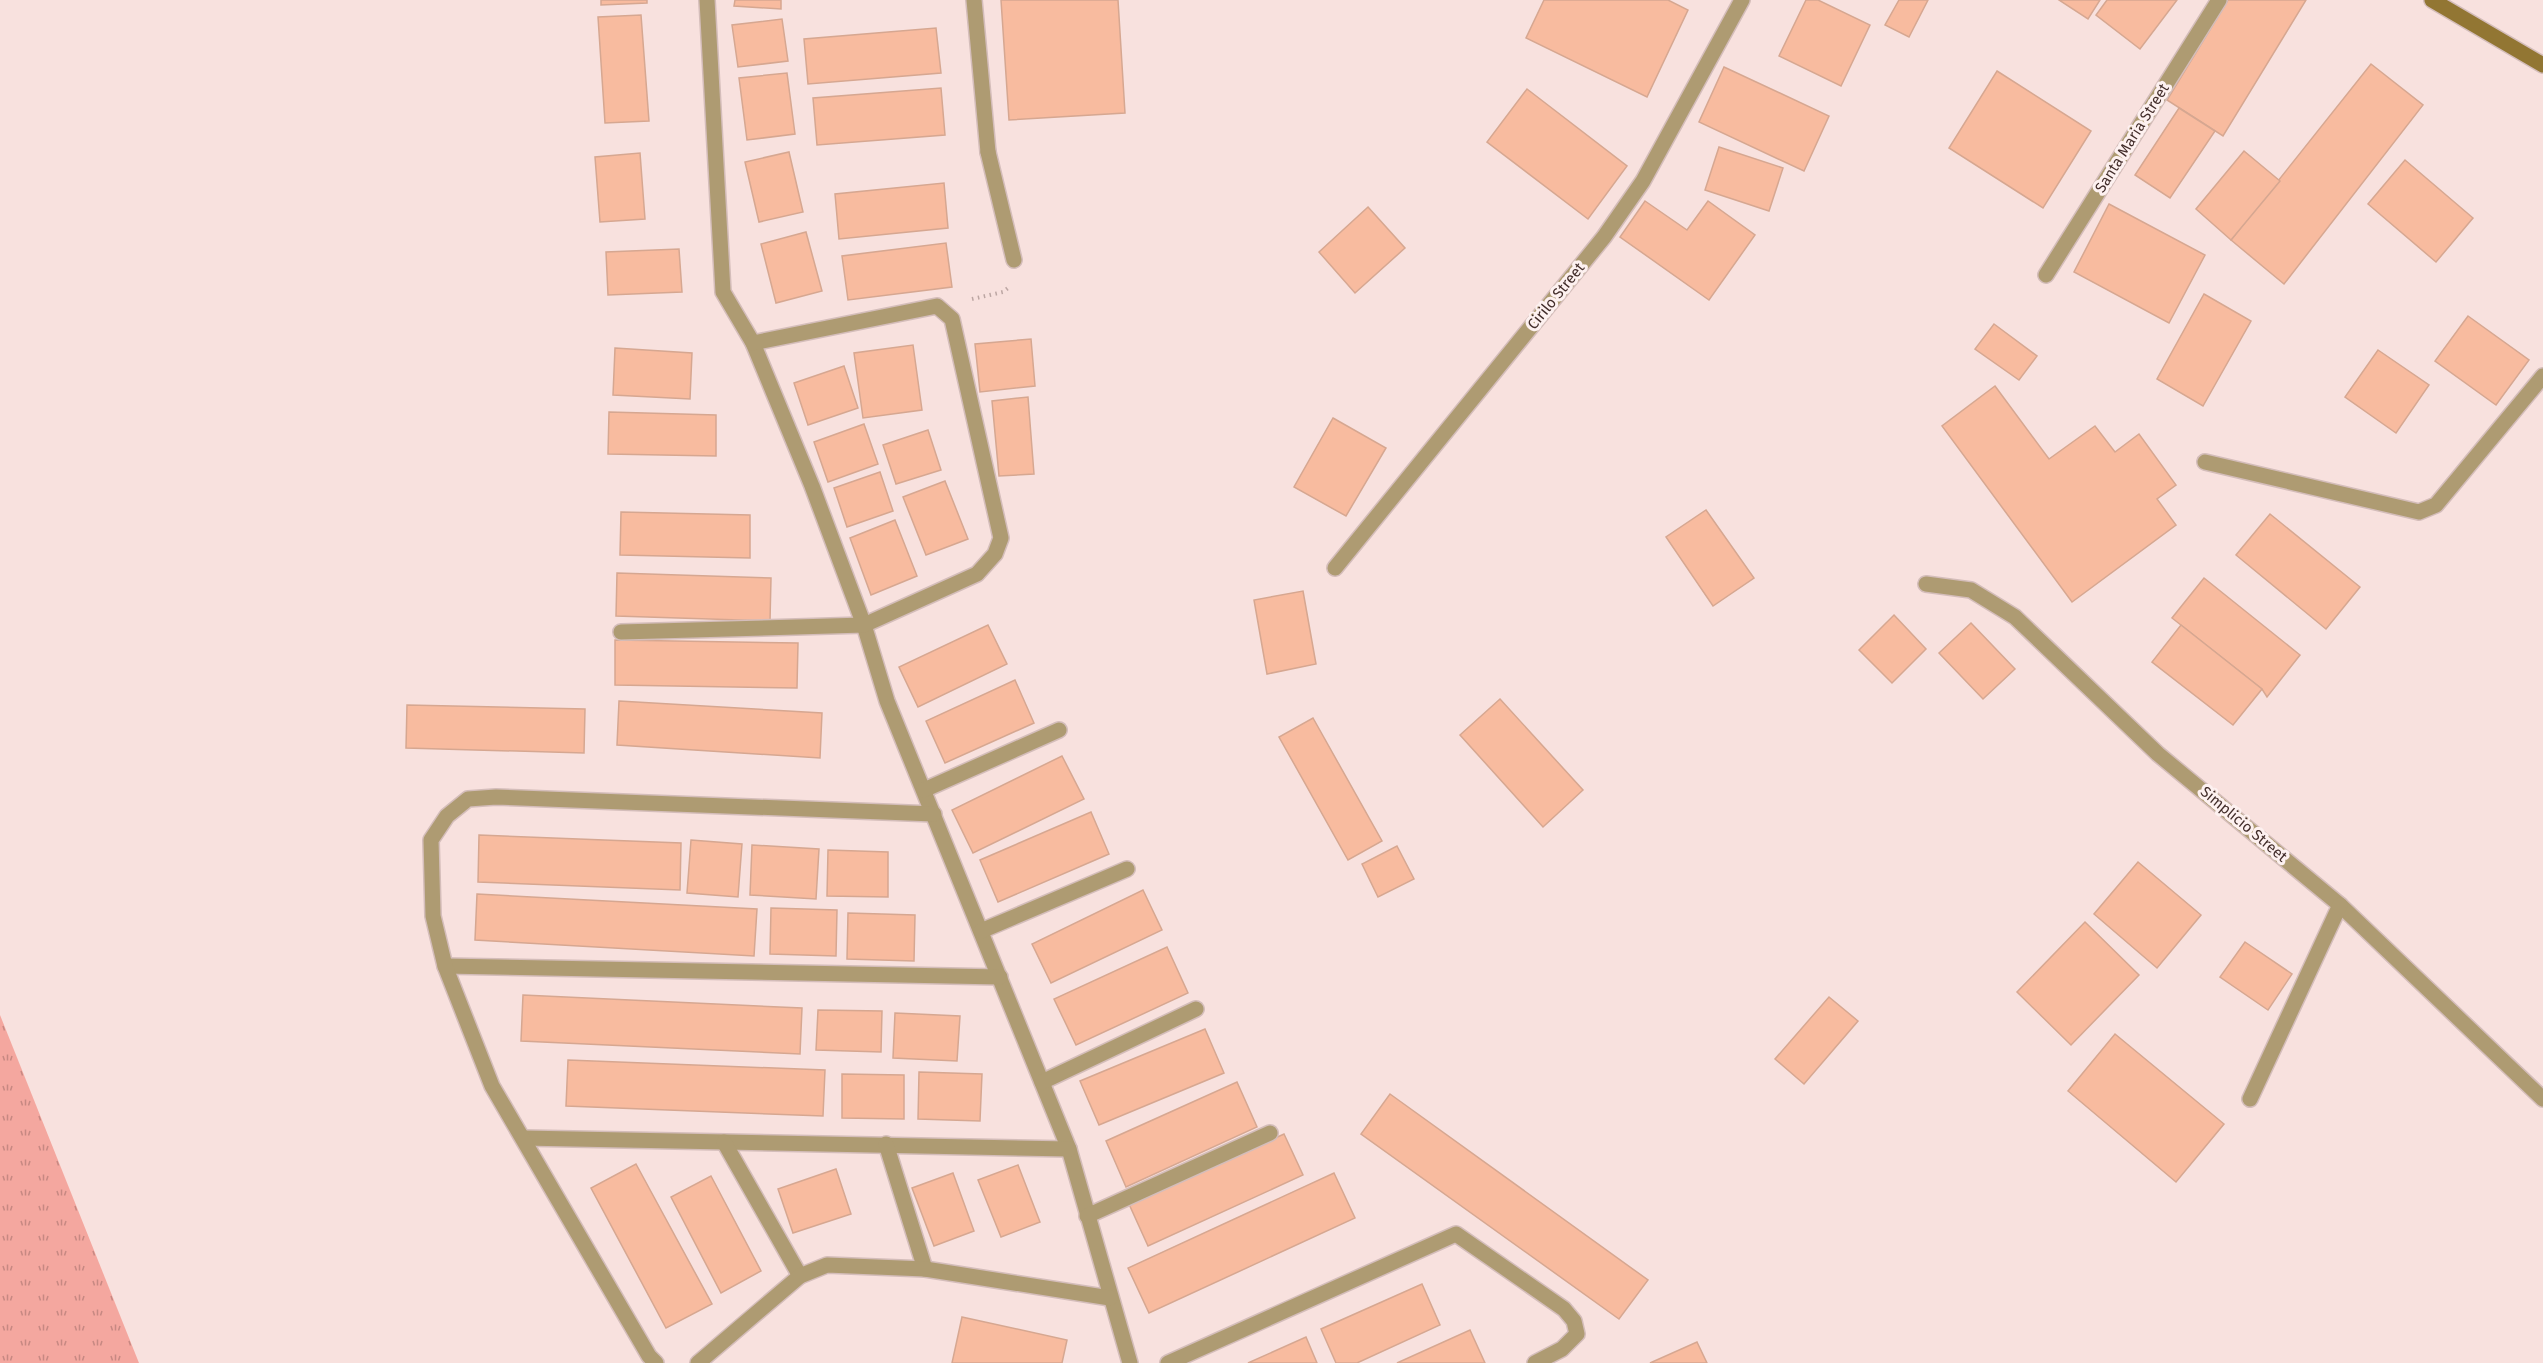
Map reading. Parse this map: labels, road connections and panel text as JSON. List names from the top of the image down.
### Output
{
  "streets": {
    "street": ["Santa Maria Street", "Cirilo Street", "Simplicio Street"]
  }
}
